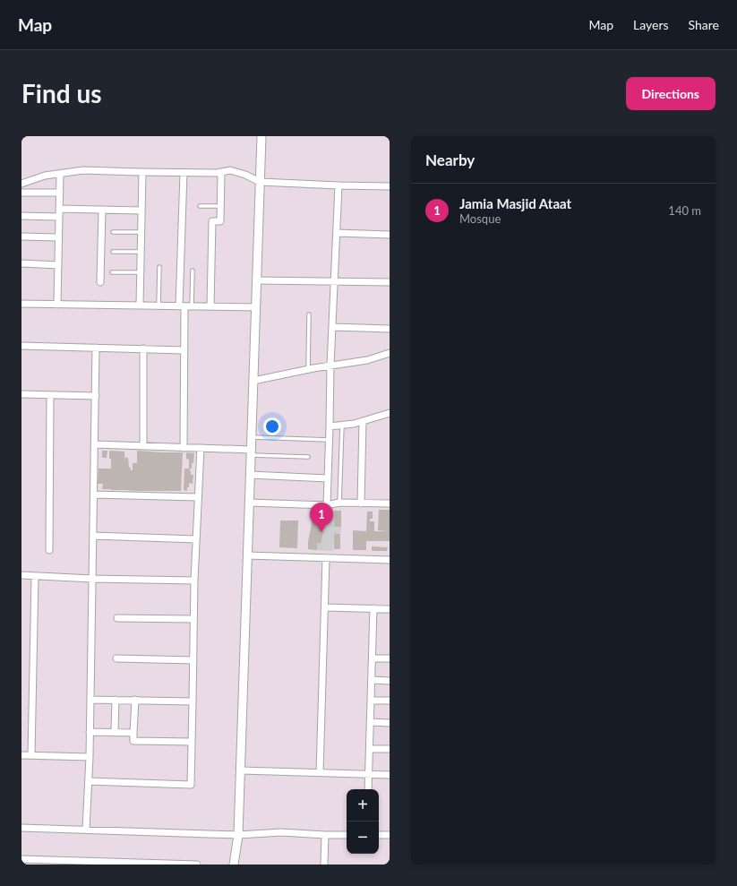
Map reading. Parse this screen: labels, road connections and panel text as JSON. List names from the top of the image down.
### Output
{
  "page": {
    "header": "Map",
    "nav": ["Map", "Layers", "Share"],
    "buttons": "Directions",
    "title": "Find us",
    "heading": "Nearby",
    "list": [
      {
        "mark": "1",
        "name": "Jamia Masjid Ataat",
        "note": "Mosque",
        "value": "140 m"
      }
    ],
    "pins": "1",
    "map_buttons": ["+", "−"]
  }
}
